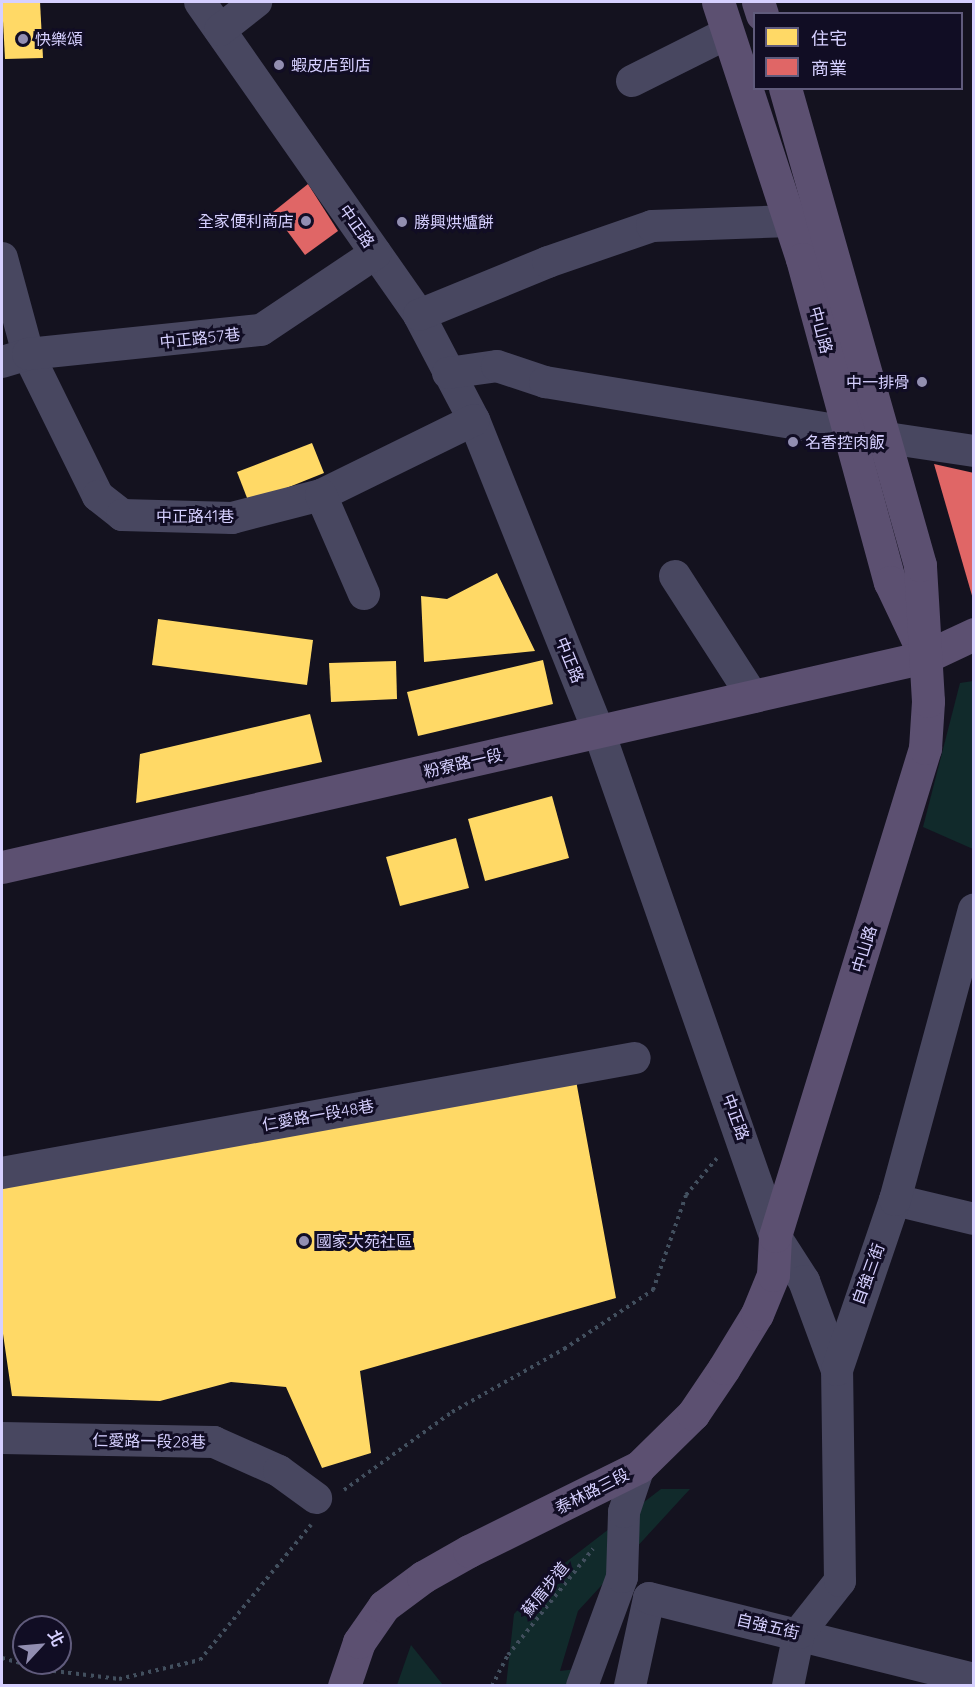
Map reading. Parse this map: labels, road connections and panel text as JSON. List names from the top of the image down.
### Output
{
  "streets": {
    "main road": ["中山路", "粉寮路一段", "泰林路三段"],
    "street": [
      "中正路",
      "中正路57巷",
      "中正路41巷",
      "仁愛路一段48巷",
      "自強三街",
      "仁愛路一段28巷",
      "自強五街"
    ],
    "path": ["蘇厝步道"]
  },
  "crossings": [
    ["中正路", "中山路"],
    ["中正路", "中正路57巷"],
    ["中正路", "中正路41巷"],
    ["中正路", "粉寮路一段"],
    ["中正路", "自強三街"],
    ["中正路", "泰林路三段"],
    ["中山路", "粉寮路一段"],
    ["中山路", "泰林路三段"],
    ["中正路57巷", "中正路41巷"],
    ["自強三街", "自強五街"]
  ],
  "places": [
    "快樂頌",
    "蝦皮店到店",
    "全家便利商店",
    "勝興烘爐餅",
    "中一排骨",
    "名香控肉飯",
    "國家大苑社區"
  ],
  "legend": ["住宅", "商業"],
  "north": "top right"
}
